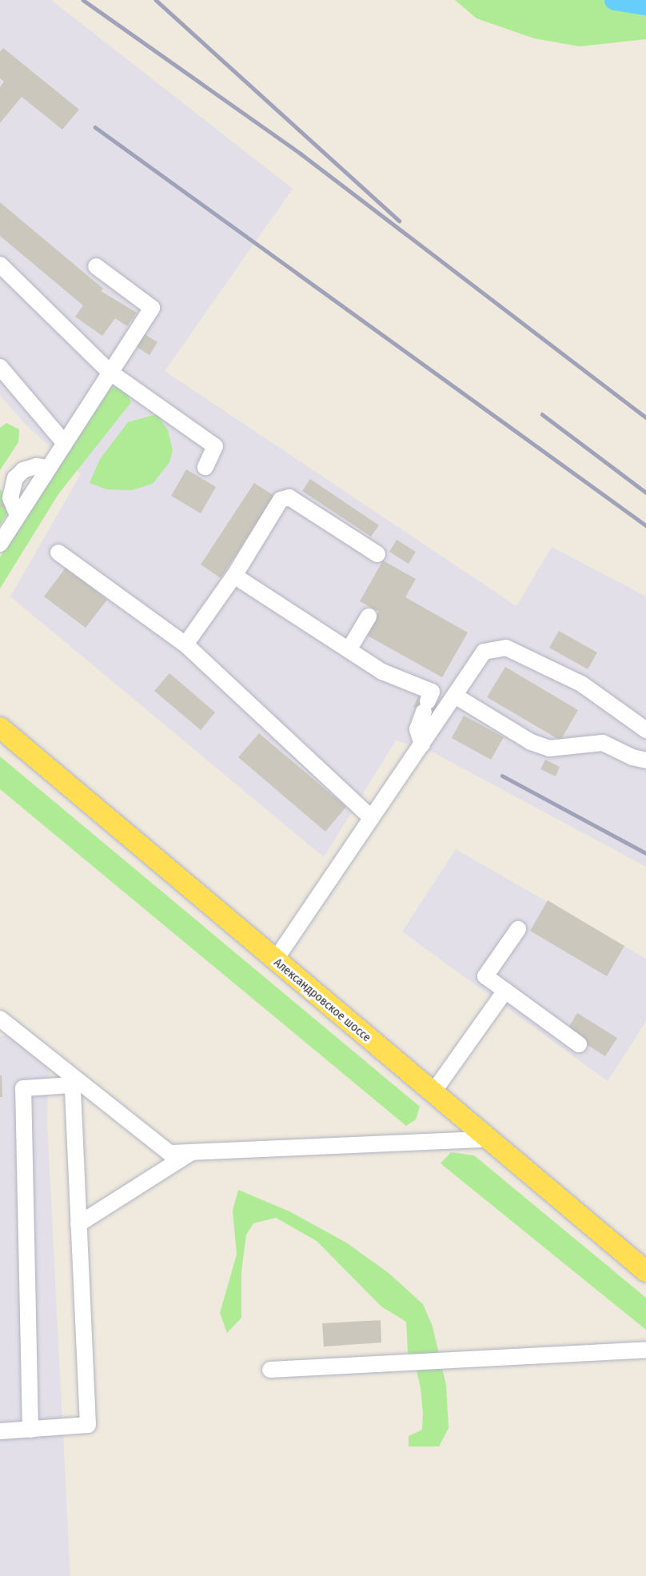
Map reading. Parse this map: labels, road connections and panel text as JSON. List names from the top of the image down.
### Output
{
  "streets": {
    "main road": ["Александровское шоссе"]
  }
}
